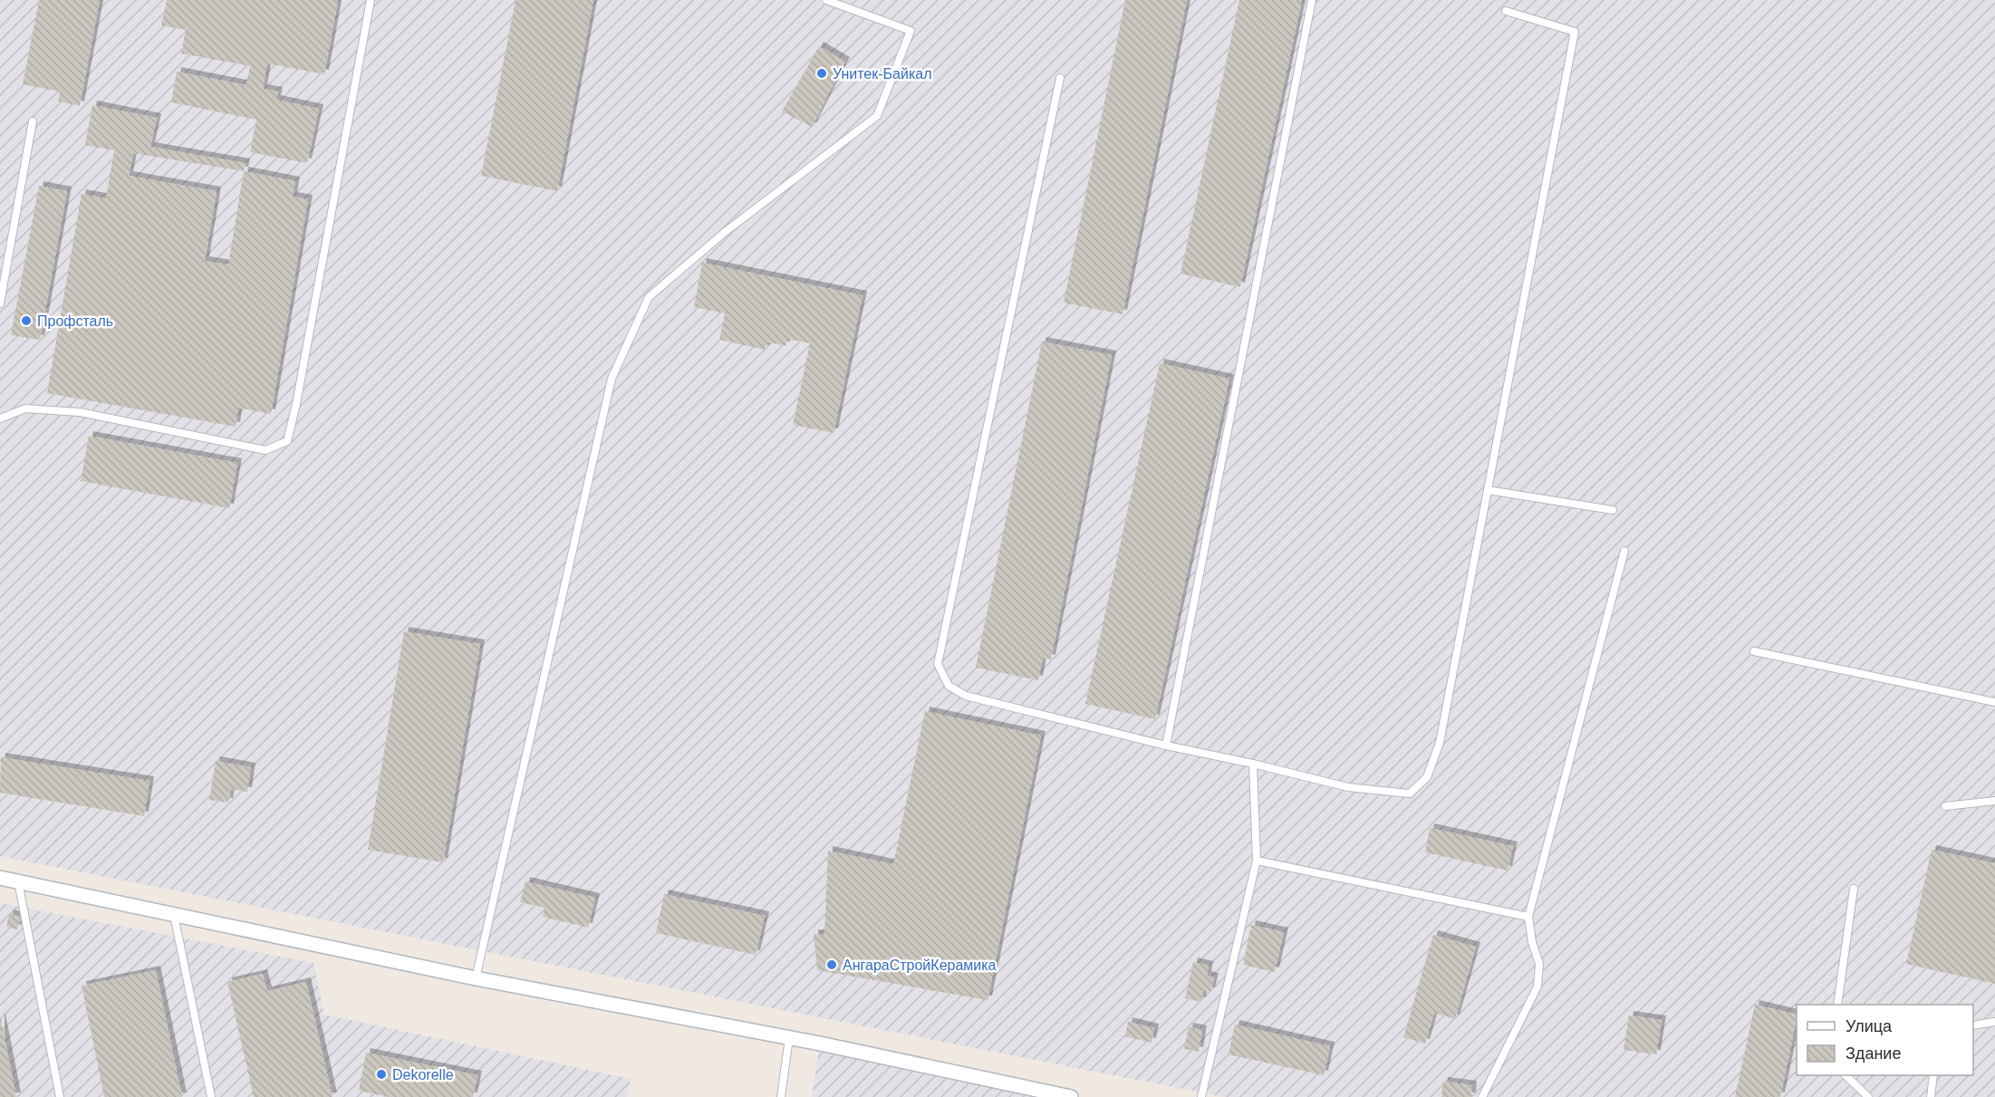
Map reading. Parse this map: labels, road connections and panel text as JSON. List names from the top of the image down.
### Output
{
  "places": [
    "Унитек-Байкал",
    "Профсталь",
    "АнгараСтройКерамика",
    "Dekorelle"
  ],
  "legend": ["Улица", "Здание"]
}
